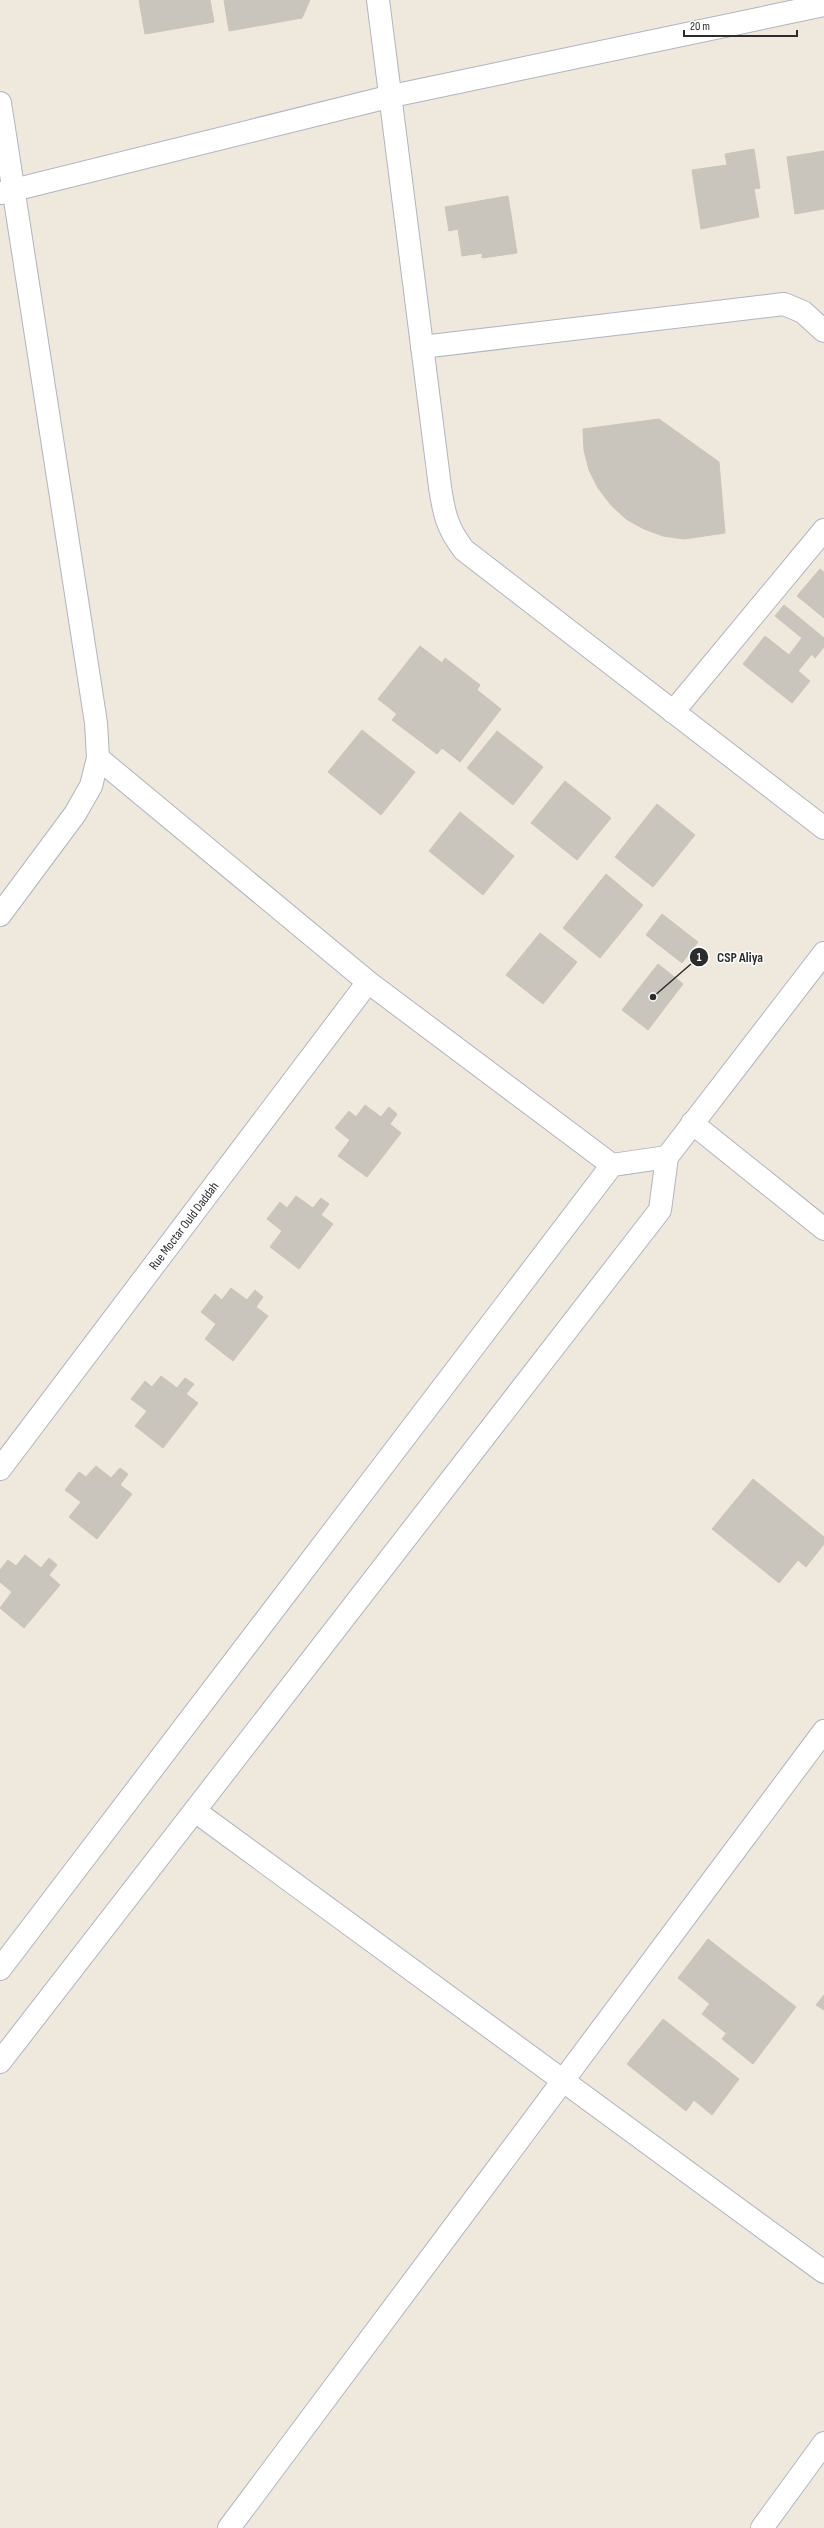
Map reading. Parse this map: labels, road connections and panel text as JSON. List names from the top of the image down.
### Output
{
  "streets": {
    "street": ["Rue Moctar Ould Daddah"]
  },
  "places": ["CSP Aliya"],
  "scale_bar": "20 m"
}
